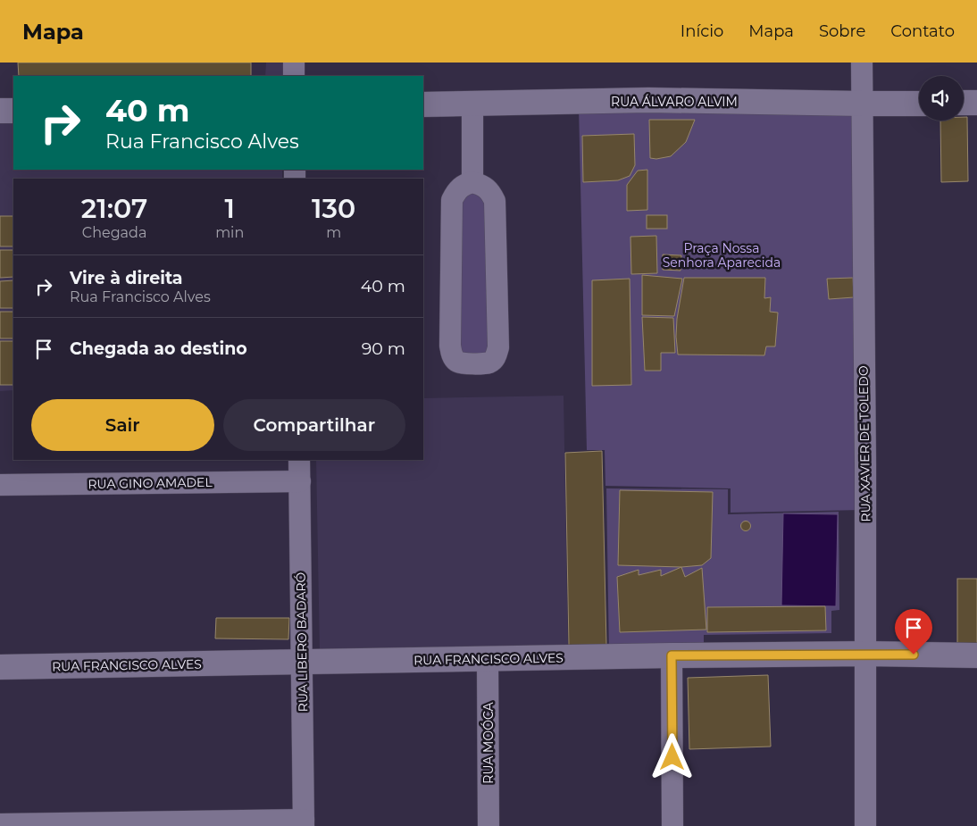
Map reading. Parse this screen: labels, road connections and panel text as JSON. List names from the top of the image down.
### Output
{
  "streets": {
    "street": [
      "RUA ÁLVARO ALVIM",
      "RUA XAVIER DE TOLEDO",
      "RUA GINO AMADEL",
      "RUA LIBERO BADARÓ",
      "RUA FRANCISCO ALVES",
      "RUA MOÓCA"
    ]
  },
  "crossings": [
    ["RUA ÁLVARO ALVIM", "RUA XAVIER DE TOLEDO"],
    ["RUA XAVIER DE TOLEDO", "RUA FRANCISCO ALVES"],
    ["RUA GINO AMADEL", "RUA LIBERO BADARÓ"],
    ["RUA LIBERO BADARÓ", "RUA FRANCISCO ALVES"],
    ["RUA FRANCISCO ALVES", "RUA MOÓCA"]
  ],
  "parks": ["Praça Nossa Senhora Aparecida"],
  "page": {
    "header": "Mapa",
    "nav": [
      "Início",
      "Mapa",
      "Sobre",
      "Contato"
    ],
    "turn": ["40 m", "Rua Francisco Alves"],
    "eta": [
      "21:07",
      "Chegada",
      "1",
      "min",
      "130",
      "m"
    ],
    "list": [
      {
        "name": "Vire à direita",
        "note": "Rua Francisco Alves",
        "value": "40 m"
      },
      {
        "name": "Chegada ao destino",
        "value": "90 m"
      }
    ],
    "buttons": ["Sair", "Compartilhar"]
  }
}
